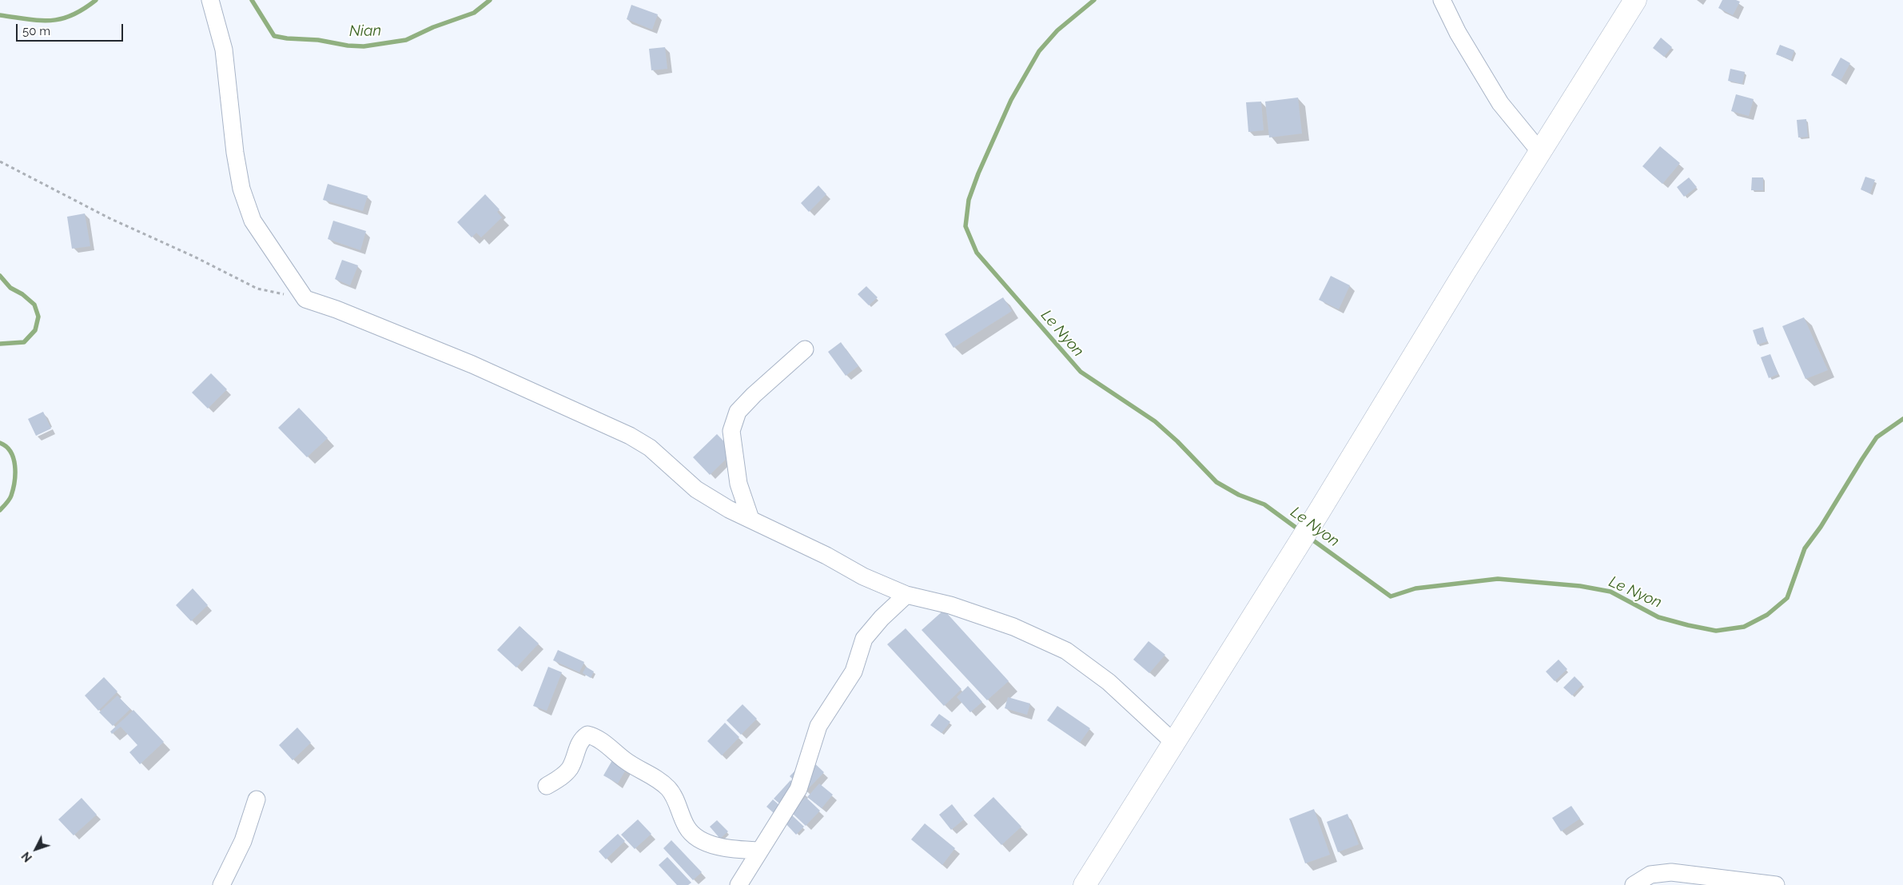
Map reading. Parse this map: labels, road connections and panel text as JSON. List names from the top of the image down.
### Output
{
  "water": ["Nian", "Le Nyon"],
  "scale_bar": "50 m",
  "north": "bottom left"
}
